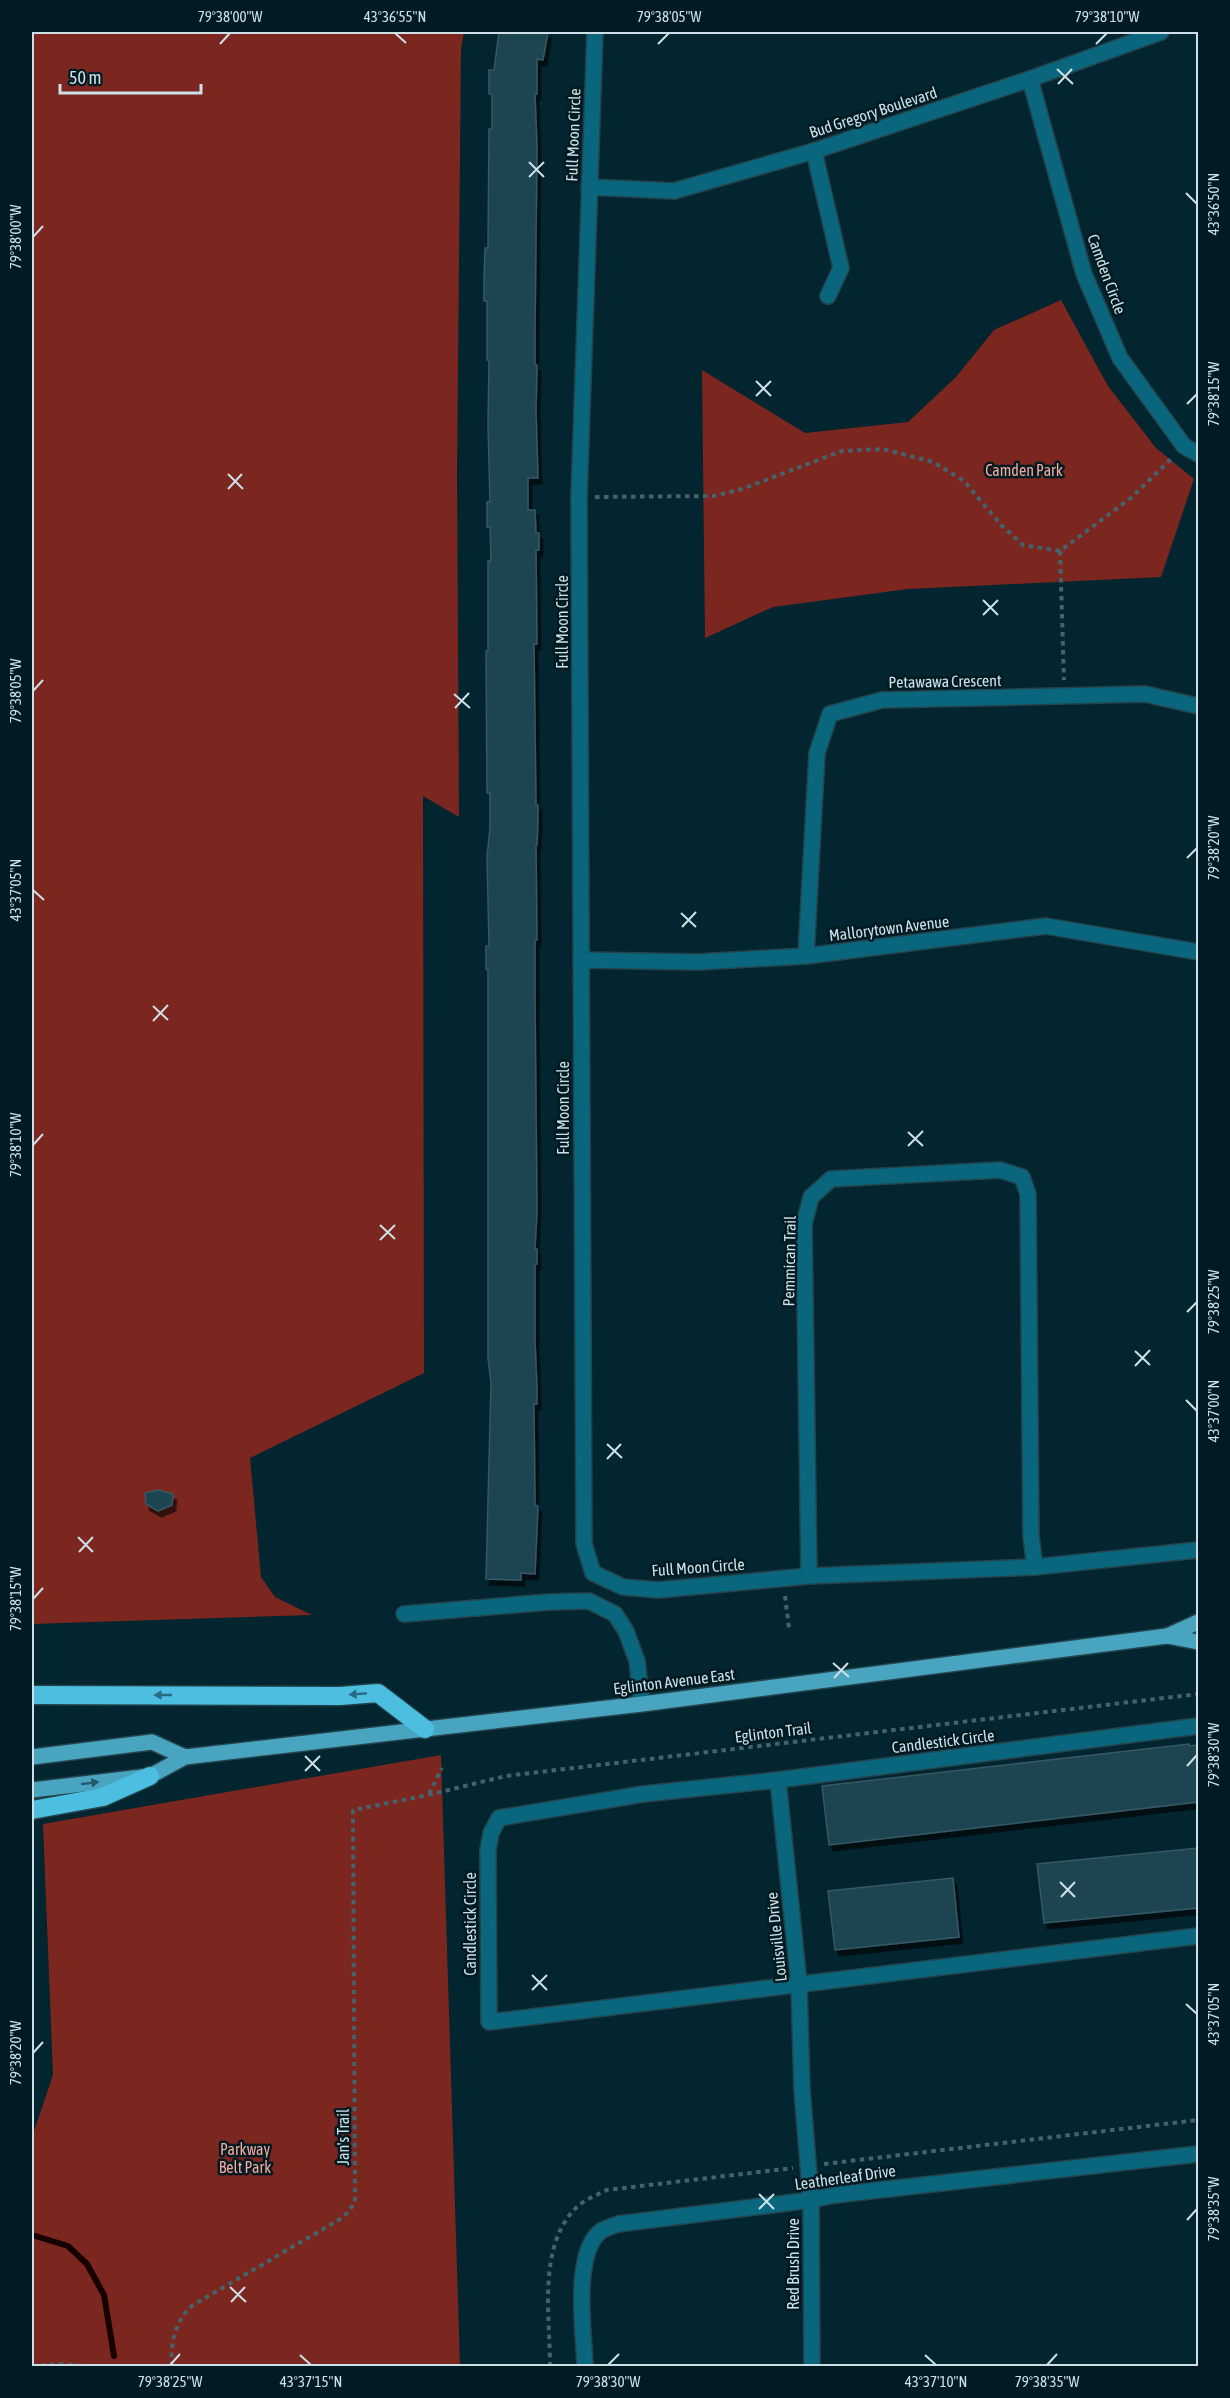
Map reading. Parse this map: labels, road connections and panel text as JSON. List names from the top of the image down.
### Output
{
  "streets": {
    "main road": ["Eglinton Avenue East"],
    "street": [
      "Bud Gregory Boulevard",
      "Full Moon Circle",
      "Camden Circle",
      "Petawawa Crescent",
      "Mallorytown Avenue",
      "Pemmican Trail",
      "Candlestick Circle",
      "Louisville Drive",
      "Leatherleaf Drive",
      "Red Brush Drive"
    ],
    "path": ["Eglinton Trail", "Jan's Trail"]
  },
  "crossings": [
    ["Bud Gregory Boulevard", "Full Moon Circle"],
    ["Bud Gregory Boulevard", "Camden Circle"],
    ["Full Moon Circle", "Mallorytown Avenue"],
    ["Full Moon Circle", "Pemmican Trail"],
    ["Petawawa Crescent", "Mallorytown Avenue"],
    ["Eglinton Trail", "Jan's Trail"],
    ["Candlestick Circle", "Louisville Drive"],
    ["Louisville Drive", "Red Brush Drive"],
    ["Leatherleaf Drive", "Red Brush Drive"]
  ],
  "parks": ["Camden Park", "Parkway Belt Park"],
  "scale_bar": "50 m",
  "coordinates": [
    "79°38'00\"W",
    "43°36'55\"N",
    "79°38'05\"W",
    "79°38'10\"W",
    "43°36'50\"N",
    "79°38'15\"W",
    "79°38'20\"W",
    "43°37'05\"N",
    "79°38'25\"W",
    "43°37'00\"N",
    "79°38'30\"W",
    "79°38'35\"W",
    "43°37'15\"N",
    "43°37'10\"N"
  ]
}
